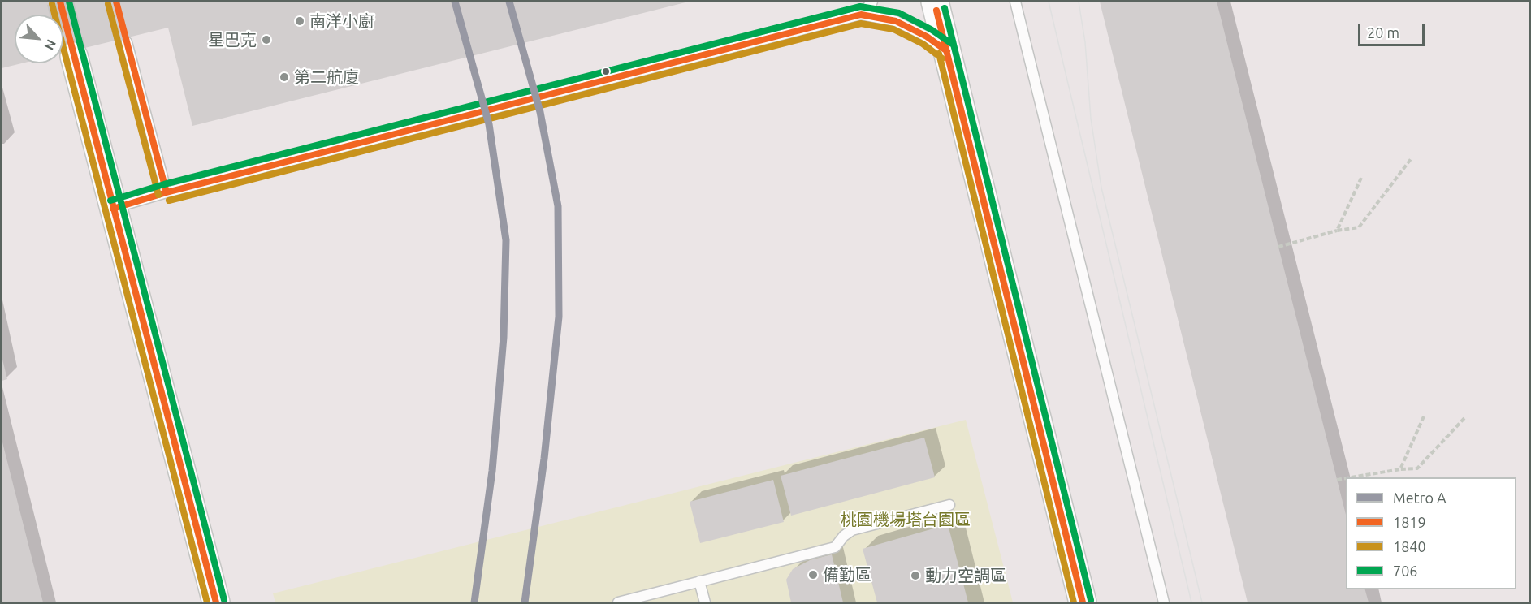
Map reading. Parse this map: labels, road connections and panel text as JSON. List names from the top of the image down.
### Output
{
  "parks": ["桃園機場塔台園區"],
  "places": [
    "南洋小廚",
    "星巴克",
    "第二航廈",
    "備勤區",
    "動力空調區"
  ],
  "lines": [
    "metro line A",
    "transit line 1819",
    "transit line 706",
    "transit line 1840"
  ],
  "legend": [
    "Metro A",
    "1819",
    "1840",
    "706"
  ],
  "scale_bar": "20 m",
  "north": "bottom right"
}
